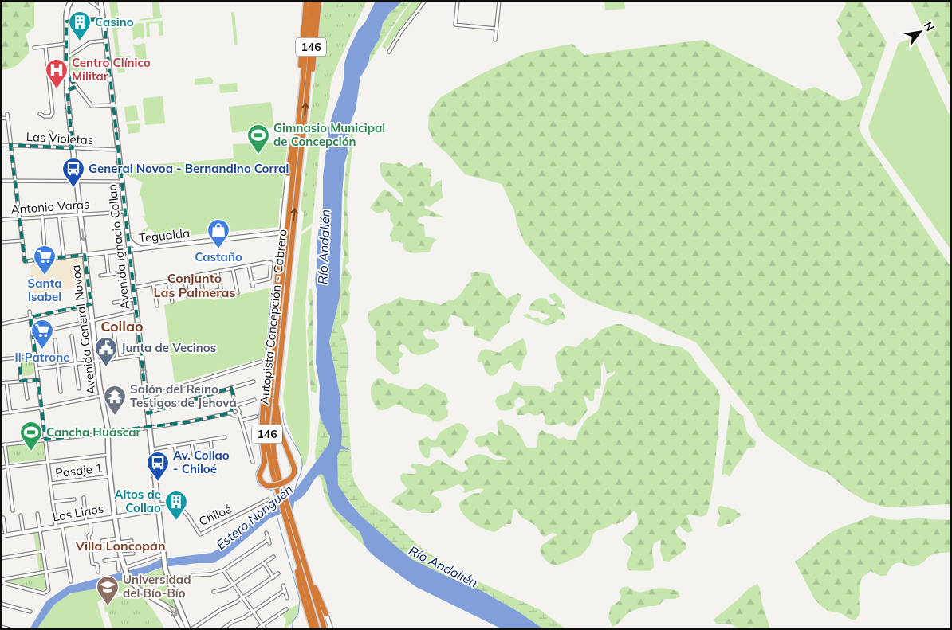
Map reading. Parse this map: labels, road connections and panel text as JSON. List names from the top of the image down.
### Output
{
  "streets": {
    "highway": ["146", "Autopista Concepción - Cabrero"],
    "main road": ["Avenida Ignacio Collao", "Avenida General Novoa"],
    "street": [
      "Las Violetas",
      "Antonio Varas",
      "Tegualda",
      "Pasaje 1",
      "Los Lirios",
      "Chiloé"
    ]
  },
  "crossings": [
    ["Las Violetas", "Avenida Ignacio Collao"],
    ["Las Violetas", "Avenida General Novoa"],
    ["Antonio Varas", "Avenida Ignacio Collao"],
    ["Antonio Varas", "Avenida General Novoa"],
    ["Tegualda", "Avenida Ignacio Collao"],
    ["Tegualda", "Avenida General Novoa"],
    ["Avenida Ignacio Collao", "Los Lirios"],
    ["Avenida Ignacio Collao", "Chiloé"],
    ["Avenida General Novoa", "Pasaje 1"],
    ["Avenida General Novoa", "Los Lirios"]
  ],
  "districts": ["Conjunto Las Palmeras", "Collao", "Villa Loncopán"],
  "water": ["Río Andalién", "Estero Nonguén"],
  "places": {
    "building": ["Casino", "Altos de Collao"],
    "hospital": ["Centro Clínico Militar"],
    "sports": ["Gimnasio Municipal de Concepción", "Cancha Huáscar"],
    "bus stop": ["General Novoa - Bernandino Corral", "Av. Collao - Chiloé"],
    "shop": ["Castaño"],
    "supermarket": ["Santa Isabel", "Il Patrone"],
    "public building": ["Junta de Vecinos"],
    "temple": ["Salón del Reino Testigos de Jehová"],
    "school or university": ["Universidad del Bío-Bío"]
  },
  "north": "top right"
}
